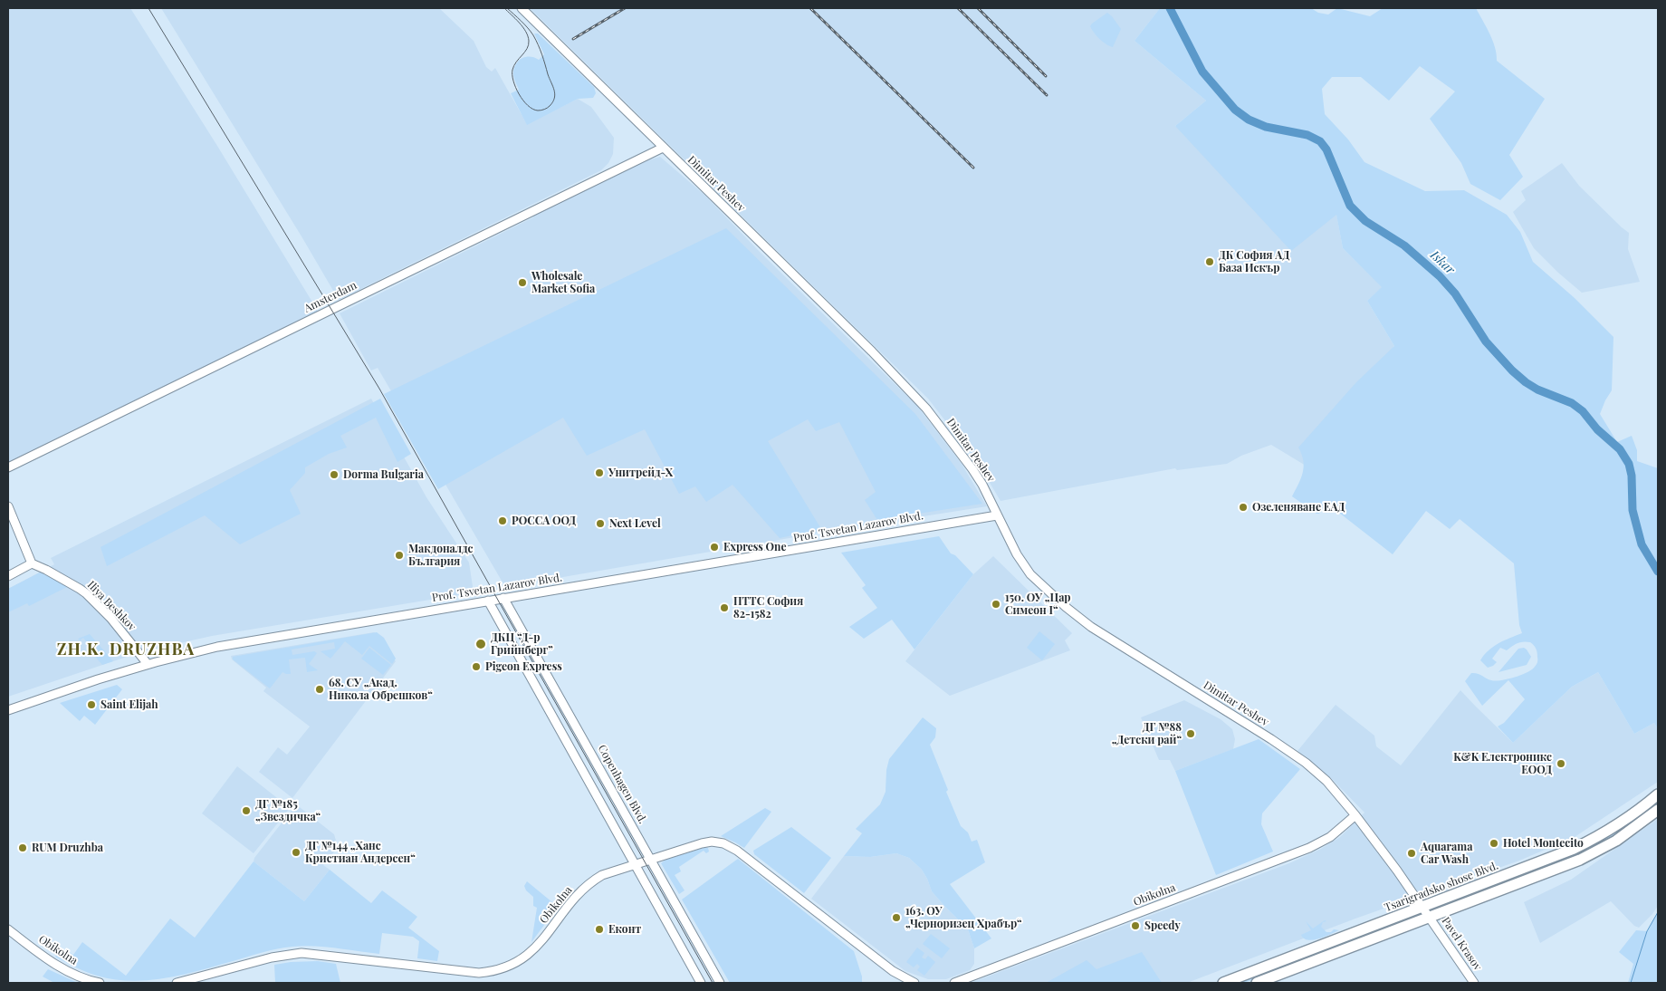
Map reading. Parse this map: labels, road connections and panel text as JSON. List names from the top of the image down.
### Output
{
  "streets": {
    "highway": ["Tsarigradsko shose Blvd."],
    "main road": [
      "Dimitar Peshev",
      "Amsterdam",
      "Prof. Tsvetan Lazarov Blvd.",
      "Iliya Beshkov",
      "Copenhagen Blvd.",
      "Obikolna",
      "Pavel Krasov"
    ]
  },
  "crossings": [
    ["Dimitar Peshev", "Amsterdam"],
    ["Dimitar Peshev", "Prof. Tsvetan Lazarov Blvd."],
    ["Dimitar Peshev", "Tsarigradsko shose Blvd."],
    ["Dimitar Peshev", "Obikolna"],
    ["Dimitar Peshev", "Pavel Krasov"],
    ["Prof. Tsvetan Lazarov Blvd.", "Iliya Beshkov"],
    ["Prof. Tsvetan Lazarov Blvd.", "Copenhagen Blvd."],
    ["Copenhagen Blvd.", "Obikolna"],
    ["Tsarigradsko shose Blvd.", "Pavel Krasov"]
  ],
  "districts": ["ZH.K. DRUZHBA"],
  "water": ["Iskar"],
  "places": [
    "ДК София АД База Искър",
    "Wholesale Market Sofia",
    "Унитрейд-Х",
    "Dorma Bulgaria",
    "Озеленяване ЕАД",
    "РОССА ООД",
    "Next Level",
    "Express One",
    "Макдоналдс България",
    "150. ОУ „Цар Симеон I“",
    "ПТТС София 82-1582",
    "ДКЦ “Д-р Грийнберг”",
    "Pigeon Express",
    "68. СУ „Акад. Никола Обрешков“",
    "Saint Elijah",
    "ДГ №88 „Детски рай“",
    "K&K Електроникс ЕООД",
    "ДГ №185 „Звездичка“",
    "Hotel Montecito",
    "RUM Druzhba",
    "ДГ №144 „Ханс Кристиан Андерсен“",
    "Aquarama Car Wash",
    "163. ОУ „Черноризец Храбър“",
    "Speedy",
    "Еконт"
  ]
}
